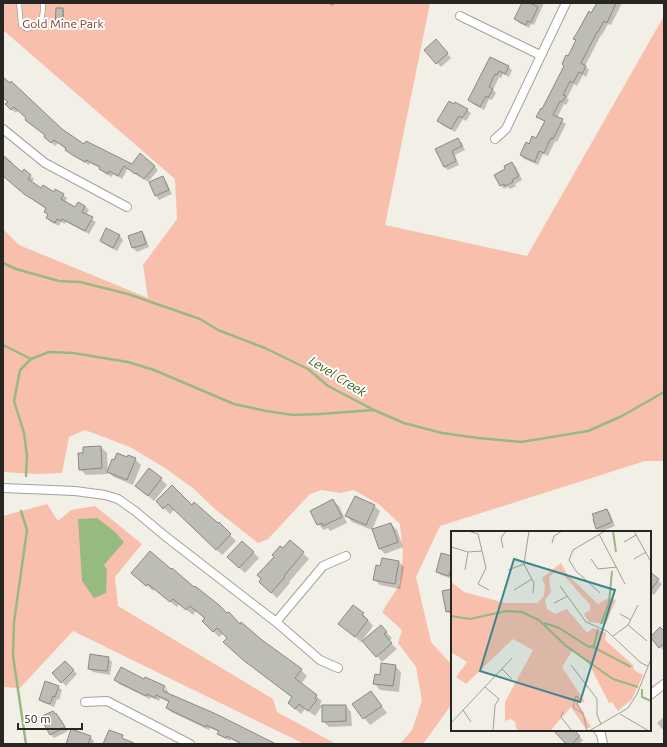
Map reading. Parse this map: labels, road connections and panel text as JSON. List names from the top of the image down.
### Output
{
  "water": ["Level Creek"],
  "parks": ["Gold Mine Park"],
  "scale_bar": "50 m"
}
